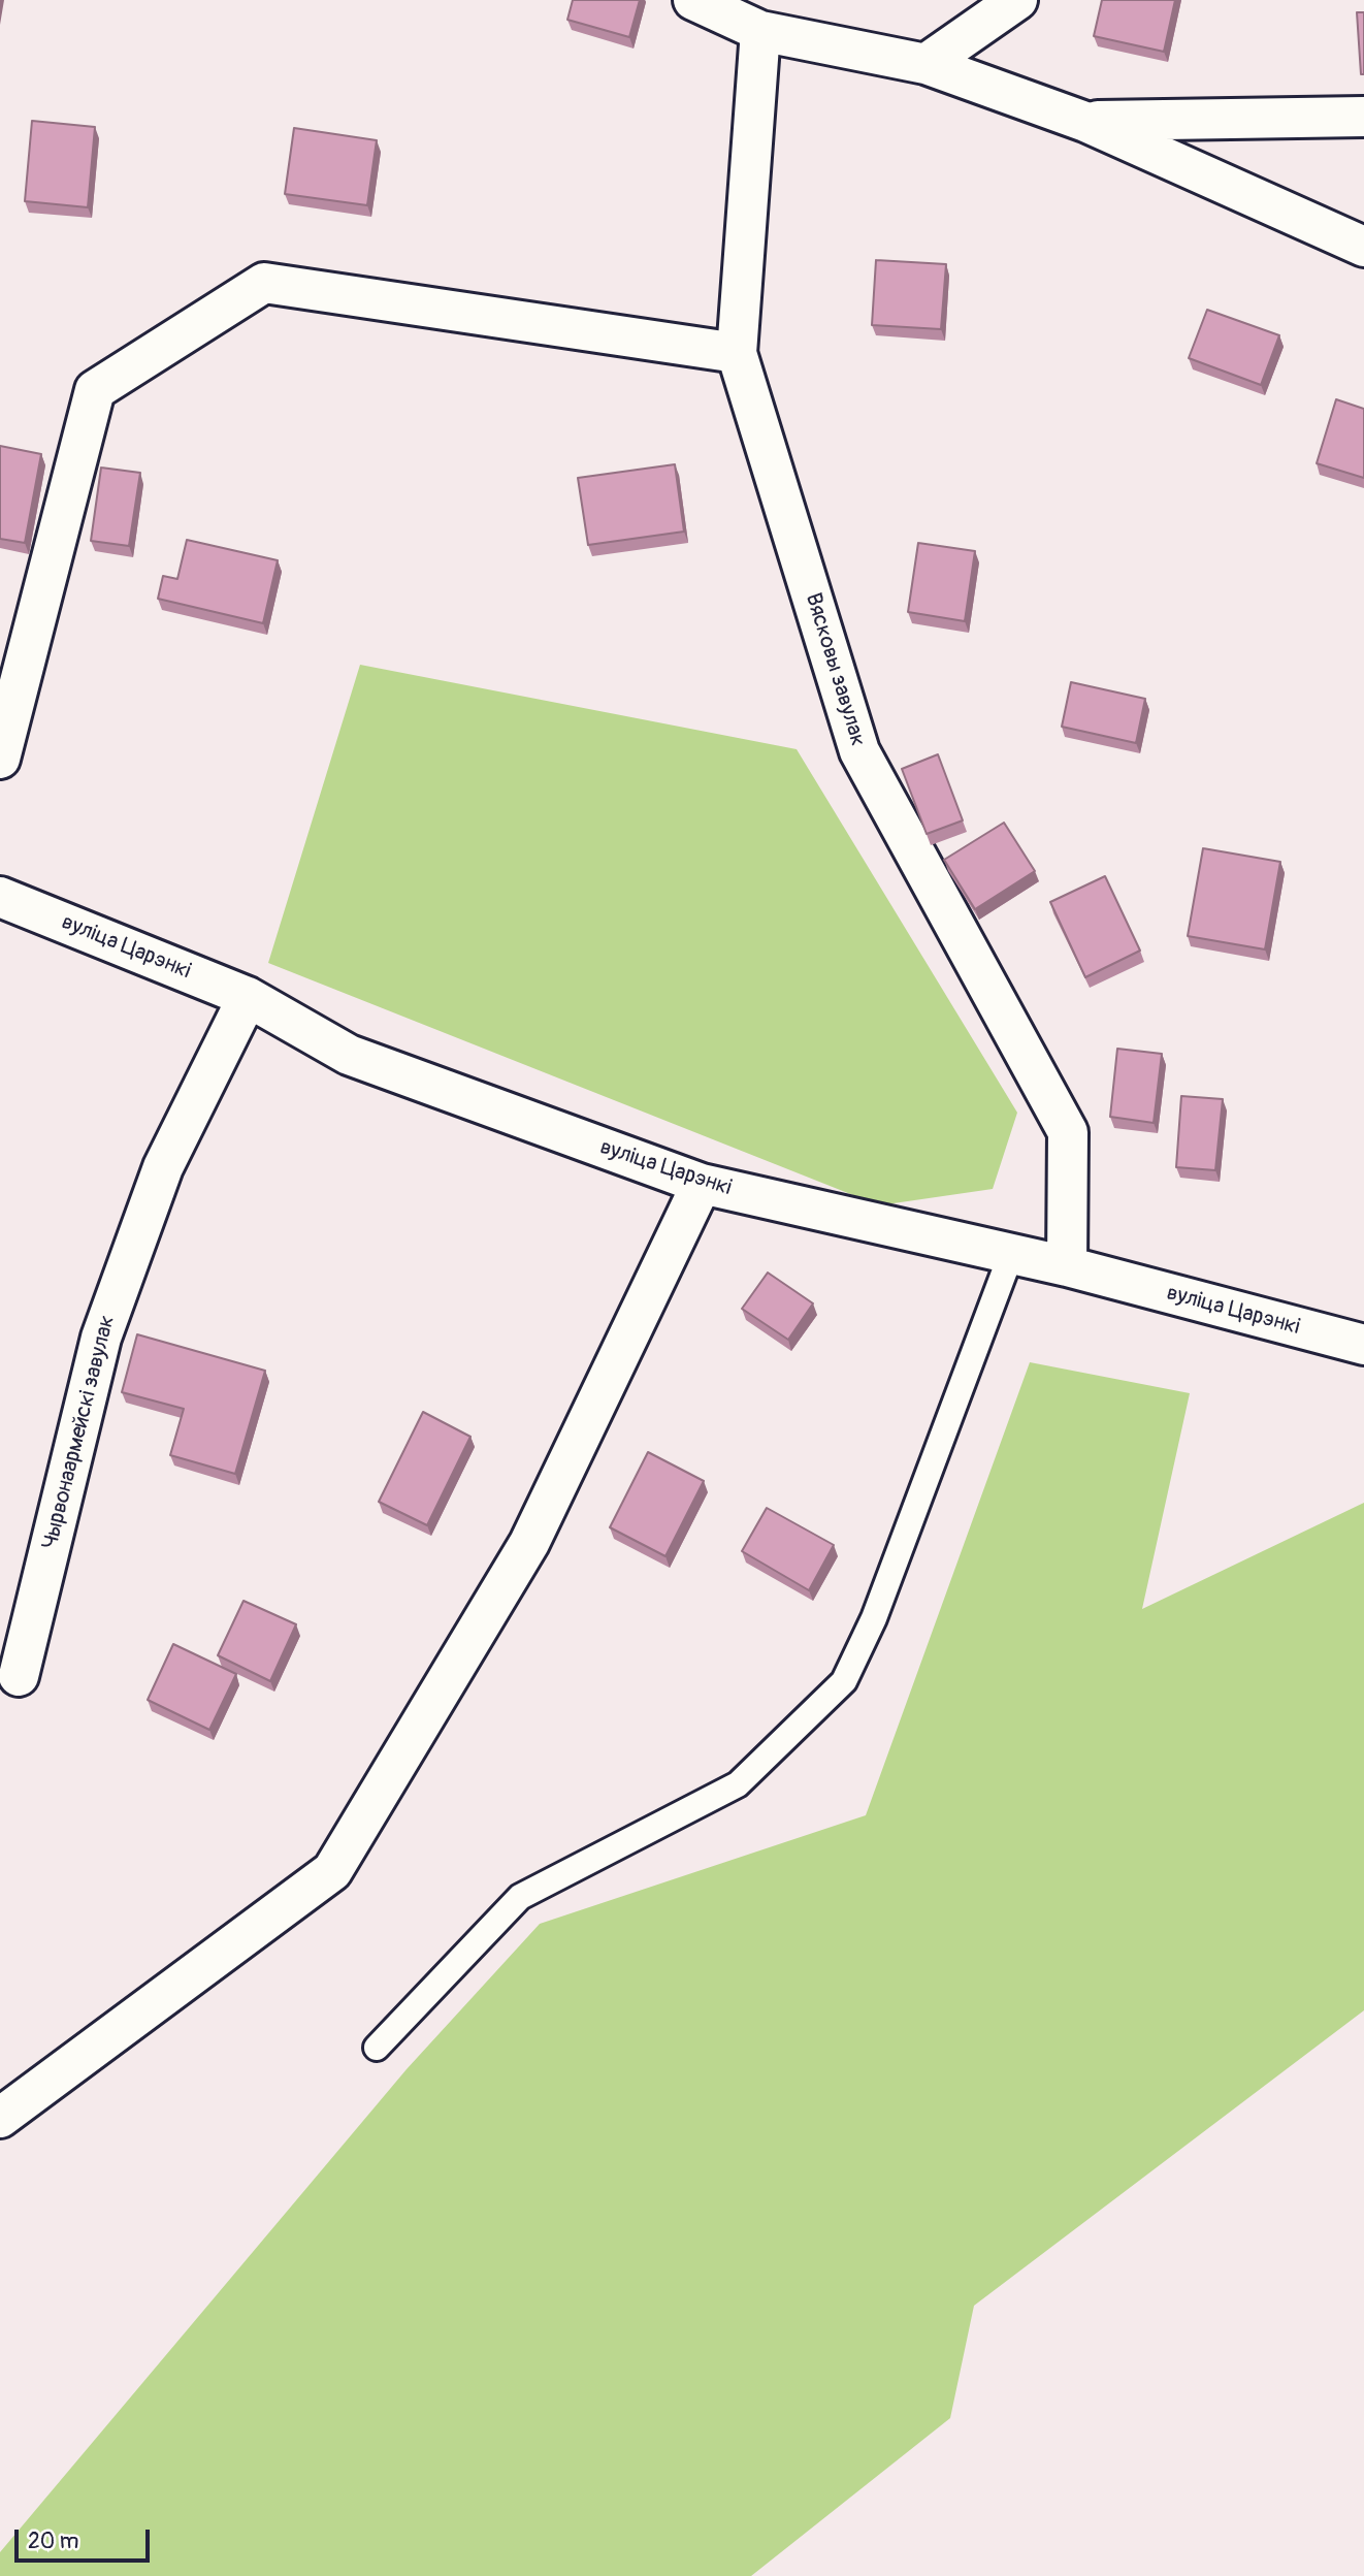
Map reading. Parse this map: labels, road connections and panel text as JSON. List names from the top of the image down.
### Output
{
  "streets": {
    "street": ["Вясковы завулак", "вуліца Царэнкі", "Чырвонаармейскі завулак"]
  },
  "crossings": [
    ["Вясковы завулак", "вуліца Царэнкі"],
    ["вуліца Царэнкі", "Чырвонаармейскі завулак"]
  ],
  "scale_bar": "20 m"
}
